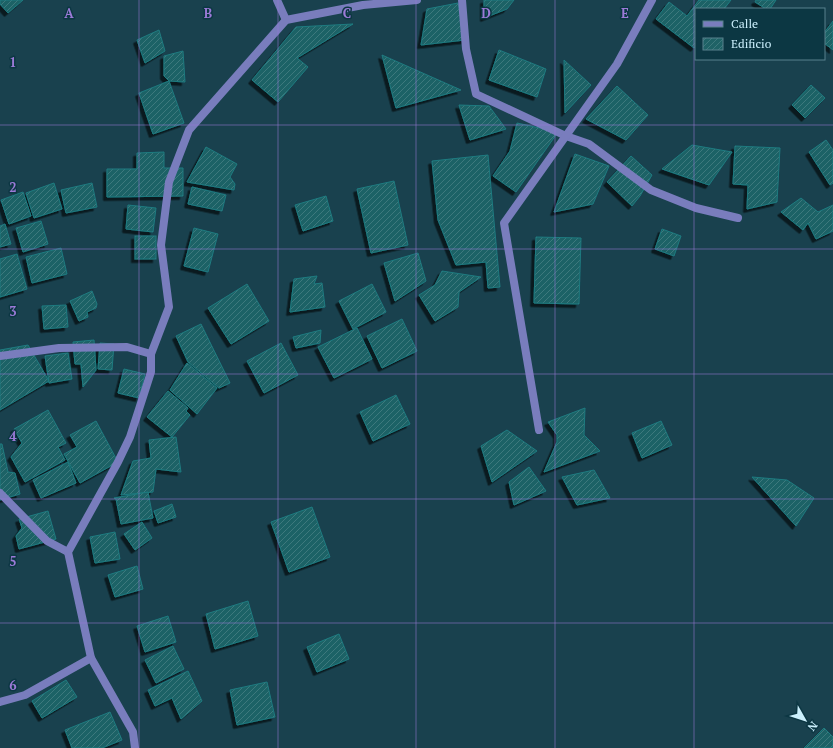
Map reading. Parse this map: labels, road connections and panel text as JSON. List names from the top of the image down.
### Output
{
  "legend": ["Calle", "Edificio"],
  "north": "bottom right",
  "grid": {
    "columns": [
      "A",
      "B",
      "C",
      "D",
      "E"
    ],
    "rows": [
      "1",
      "2",
      "3",
      "4",
      "5",
      "6"
    ]
  }
}
